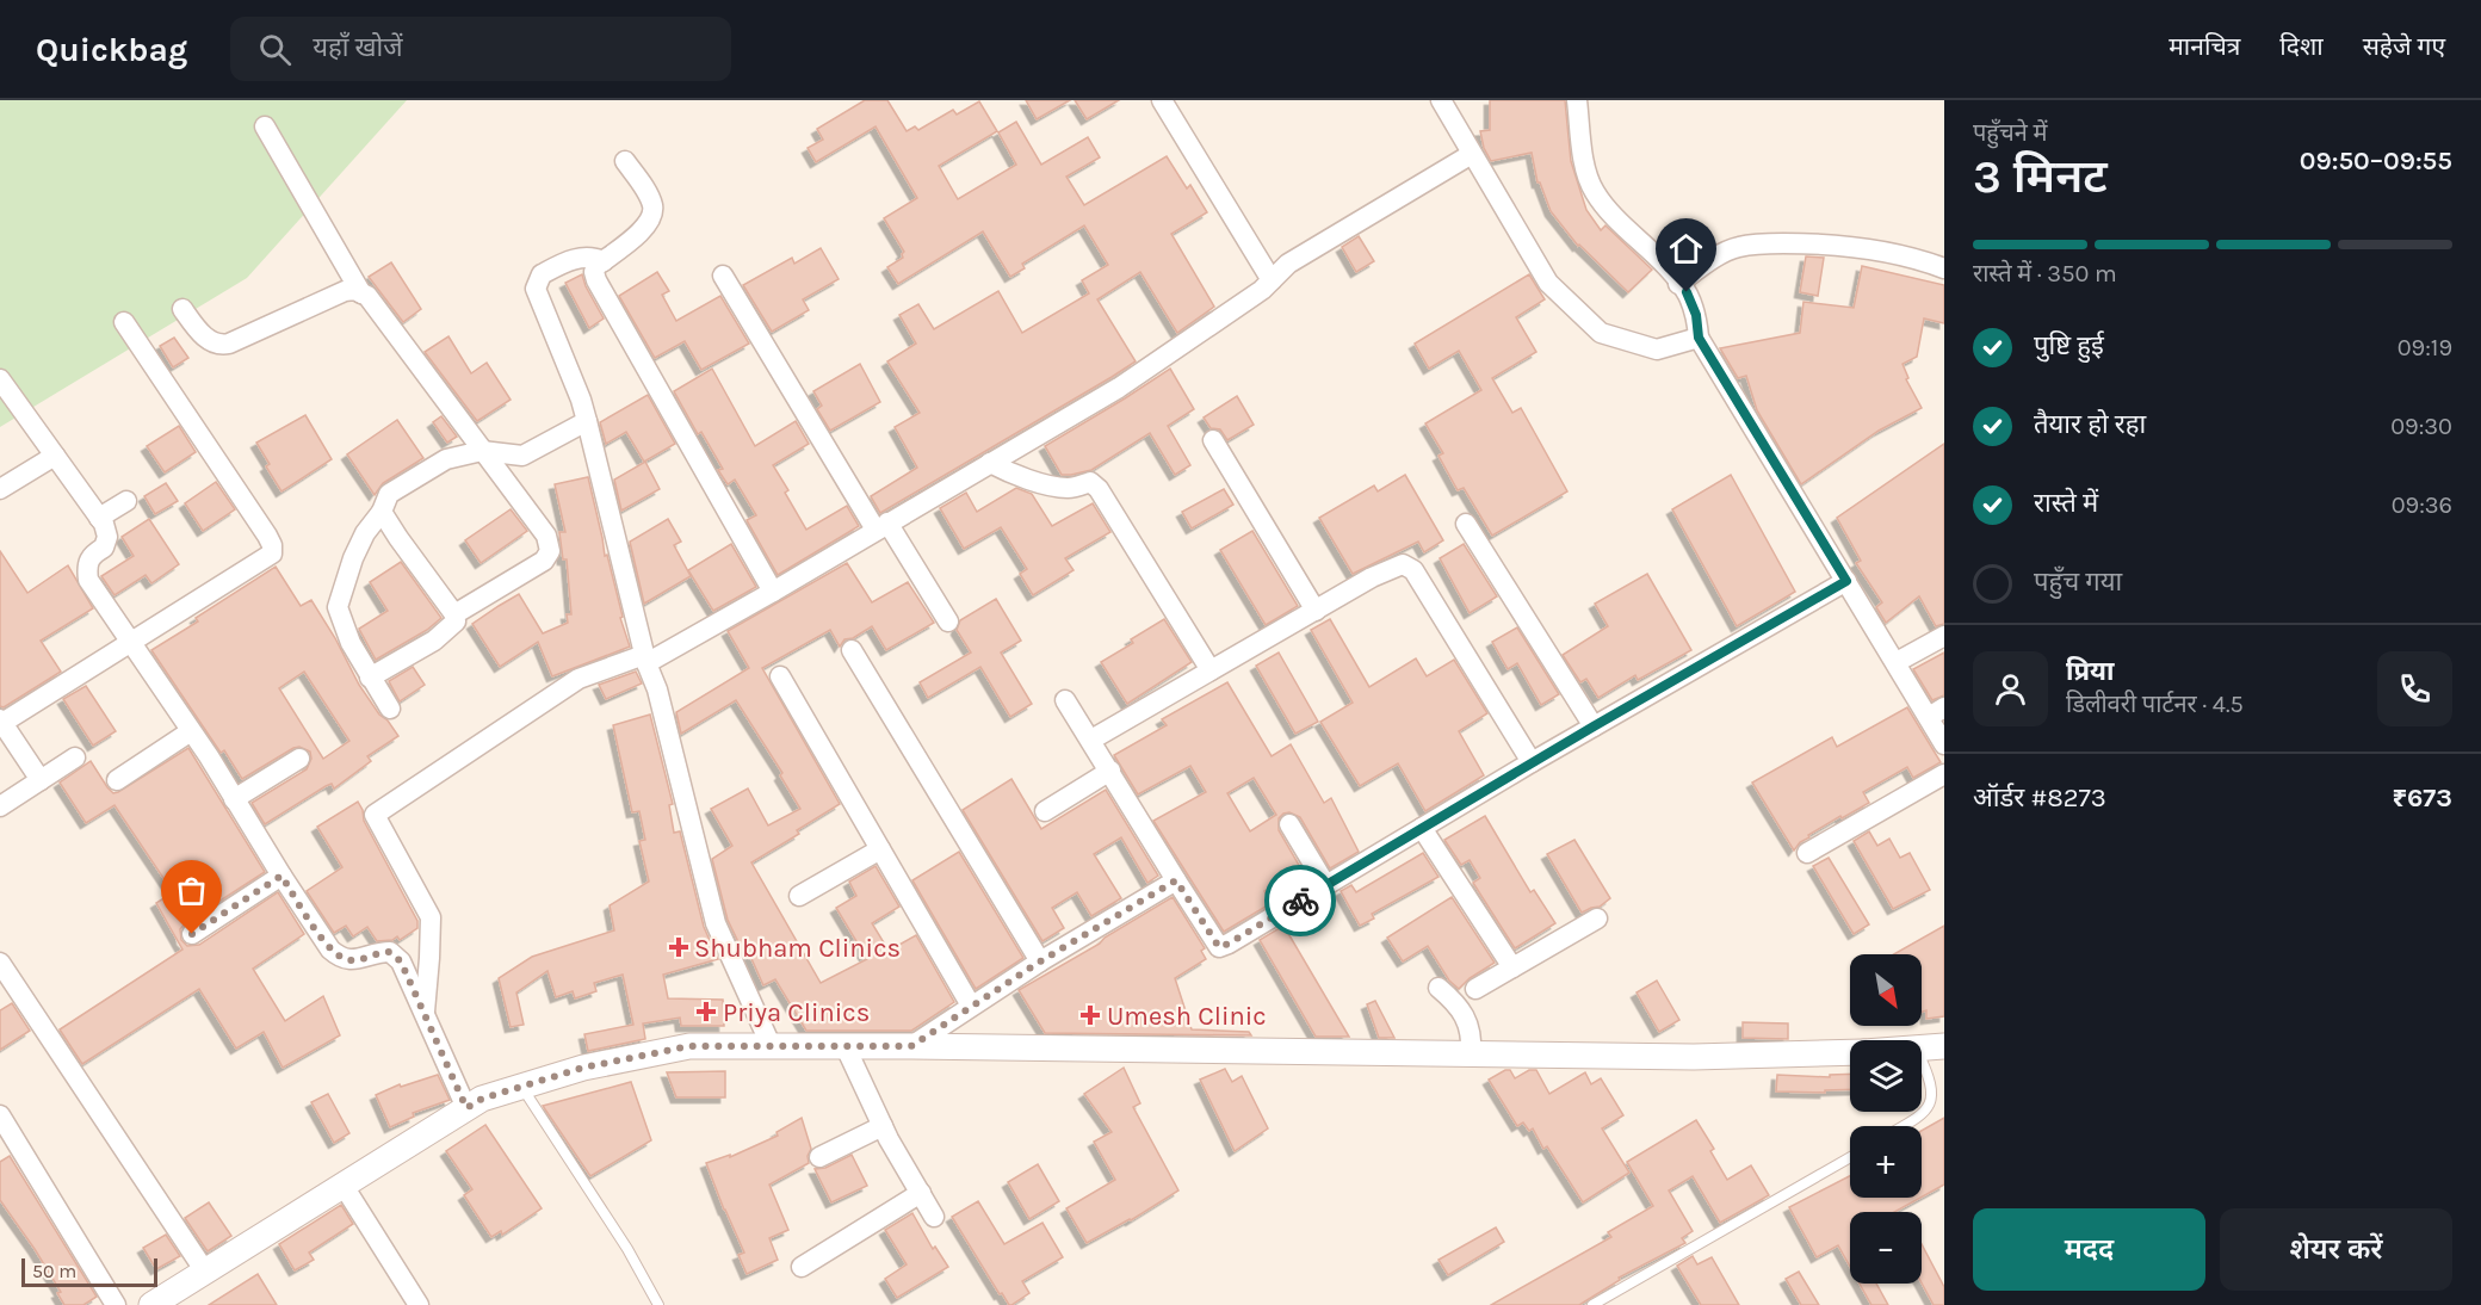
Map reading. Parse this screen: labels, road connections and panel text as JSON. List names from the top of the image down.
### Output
{
  "places": {
    "health": ["Shubham Clinics", "Priya Clinics", "Umesh Clinic"]
  },
  "scale_bar": "50 m",
  "north": "bottom right",
  "page": {
    "header": "Quickbag",
    "search": "यहाँ खोजें",
    "nav": ["मानचित्र", "दिशा", "सहेजे गए"],
    "heading": ["3 मिनट", "पहुँचने में", "09:50–09:55"],
    "panel": [
      "प्रिया",
      "डिलीवरी पार्टनर · 4.5",
      "ऑर्डर #8273",
      "₹673"
    ],
    "bar": "रास्ते में · 350 m",
    "list": [
      ["पुष्टि हुई", "09:19"],
      ["तैयार हो रहा", "09:30"],
      ["रास्ते में", "09:36"],
      "पहुँच गया"
    ],
    "map_buttons": ["+", "−"],
    "buttons": ["मदद", "शेयर करें"],
    "scale": "50 m"
  }
}
